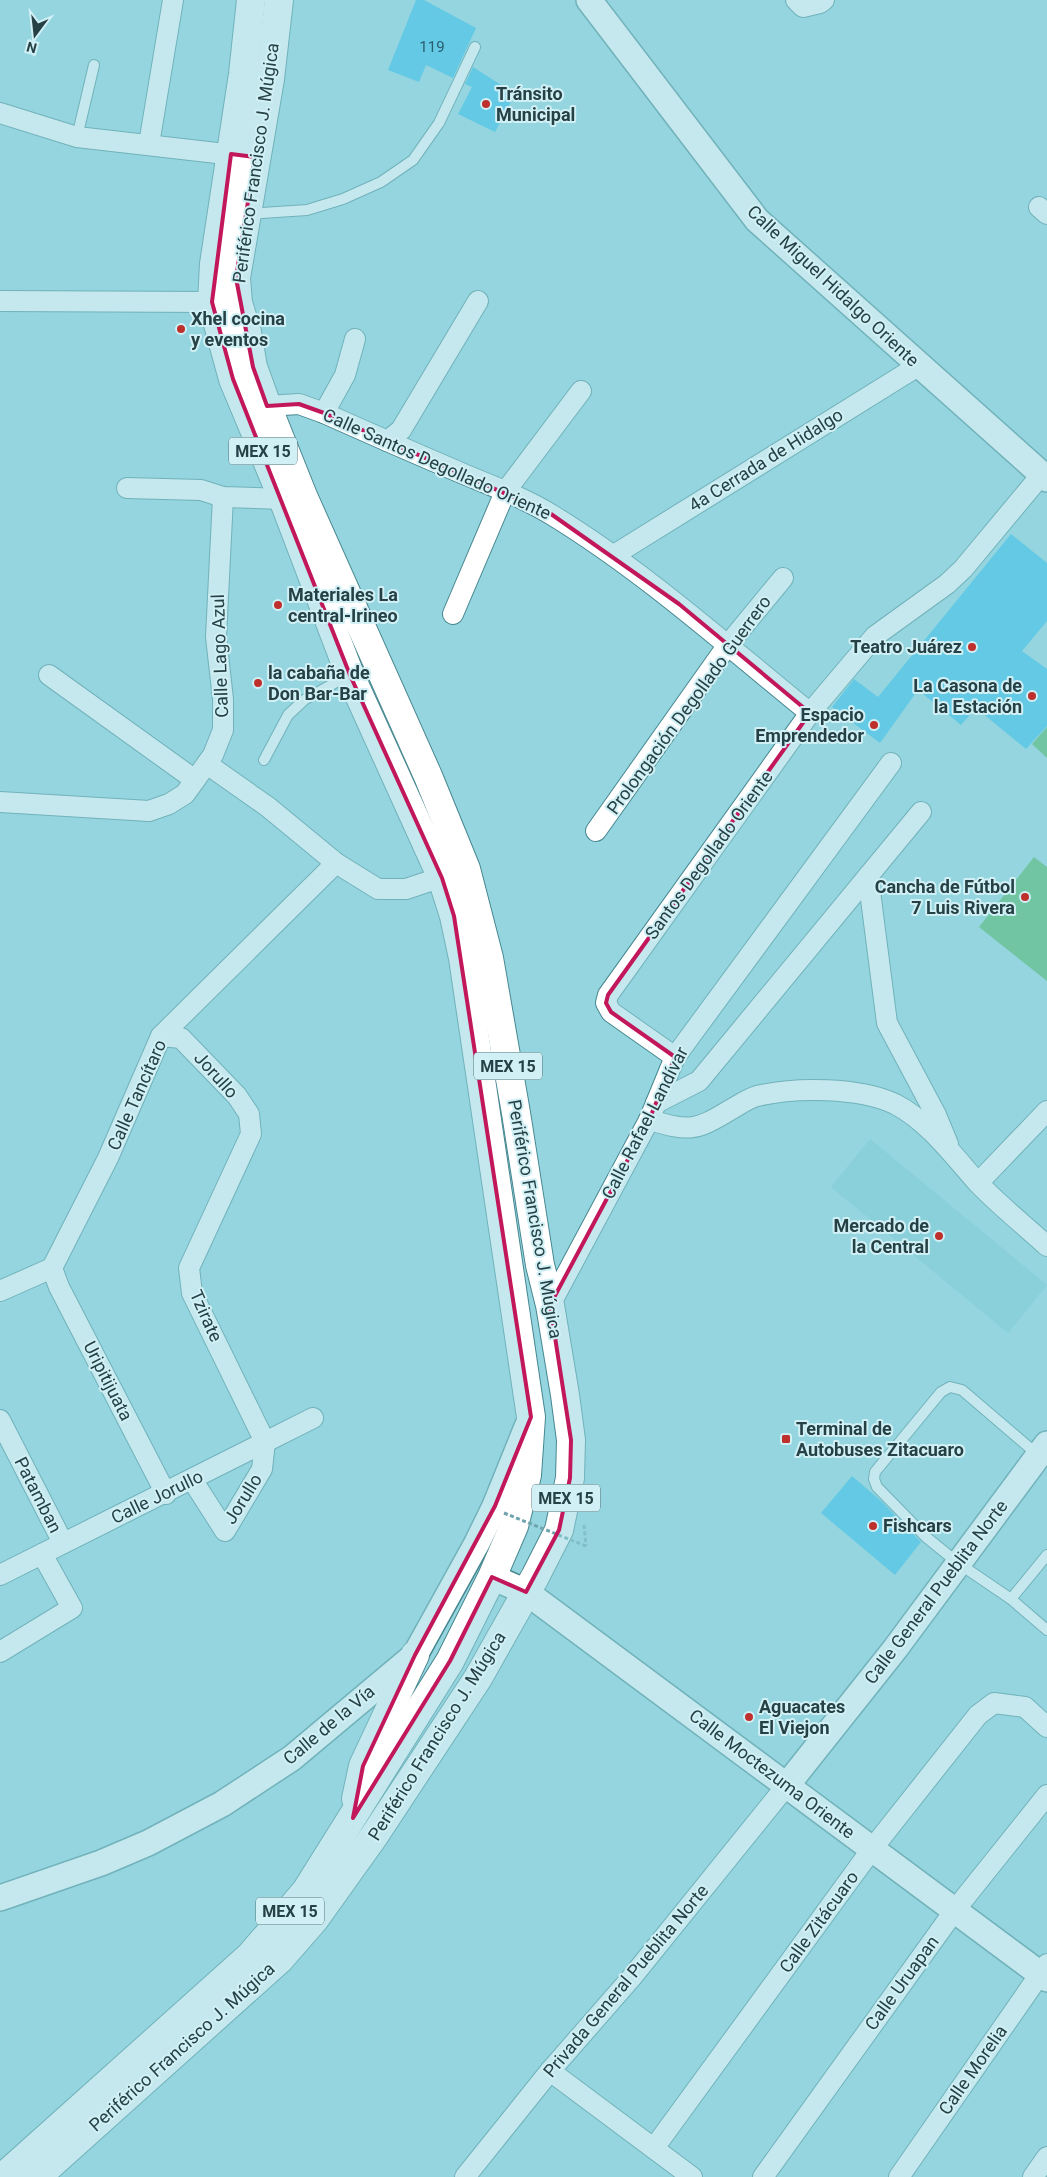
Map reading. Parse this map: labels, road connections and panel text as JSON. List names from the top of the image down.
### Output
{
  "streets": {
    "main road": ["Periférico Francisco J. Múgica", "MEX 15"],
    "street": [
      "Calle Miguel Hidalgo Oriente",
      "4a Cerrada de Hidalgo",
      "Calle Santos Degollado Oriente",
      "Calle Lago Azul",
      "Prolongación Degollado Guerrero",
      "Santos Degollado Oriente",
      "Jorullo",
      "Calle Tancítaro",
      "Calle Rafael Landívar",
      "Tzirate",
      "Uripitijuata",
      "Patamban",
      "Calle Jorullo",
      "Calle General Pueblita Norte",
      "Calle de la Vía",
      "Calle Moctezuma Oriente",
      "Calle Zitácuaro",
      "Privada General Pueblita Norte",
      "Calle Uruapan",
      "Calle Morelia"
    ]
  },
  "crossings": [
    ["Periférico Francisco J. Múgica", "Calle Santos Degollado Oriente"],
    ["Periférico Francisco J. Múgica", "Calle Rafael Landívar"],
    ["Periférico Francisco J. Múgica", "Calle de la Vía"],
    ["Periférico Francisco J. Múgica", "Calle Moctezuma Oriente"],
    ["Calle Miguel Hidalgo Oriente", "4a Cerrada de Hidalgo"],
    ["Calle Miguel Hidalgo Oriente", "Santos Degollado Oriente"],
    ["4a Cerrada de Hidalgo", "Calle Santos Degollado Oriente"],
    ["Calle Santos Degollado Oriente", "Prolongación Degollado Guerrero"],
    ["Calle Santos Degollado Oriente", "Santos Degollado Oriente"],
    ["Santos Degollado Oriente", "Calle Rafael Landívar"],
    ["Jorullo", "Calle Tancítaro"],
    ["Jorullo", "Tzirate"],
    ["Jorullo", "Calle Jorullo"],
    ["Calle Tancítaro", "Uripitijuata"],
    ["Tzirate", "Calle Jorullo"],
    ["Uripitijuata", "Calle Jorullo"],
    ["Patamban", "Calle Jorullo"],
    ["Calle General Pueblita Norte", "Calle Moctezuma Oriente"],
    ["Calle General Pueblita Norte", "Privada General Pueblita Norte"],
    ["Calle Moctezuma Oriente", "Calle Zitácuaro"],
    ["Calle Moctezuma Oriente", "Privada General Pueblita Norte"],
    ["Calle Moctezuma Oriente", "Calle Uruapan"],
    ["Calle Moctezuma Oriente", "Calle Morelia"]
  ],
  "places": {
    "other": [
      "Tránsito Municipal",
      "Xhel cocina y eventos",
      "Materiales La central-Irineo",
      "Teatro Juárez",
      "la cabaña de Don Bar-Bar",
      "La Casona de la Estación",
      "Espacio Emprendedor",
      "Cancha de Fútbol 7 Luis Rivera",
      "Mercado de la Central",
      "Fishcars",
      "Aguacates El Viejon"
    ],
    "transit": ["Terminal de Autobuses Zitacuaro"]
  },
  "house_numbers": ["119"],
  "north": "bottom"
}
